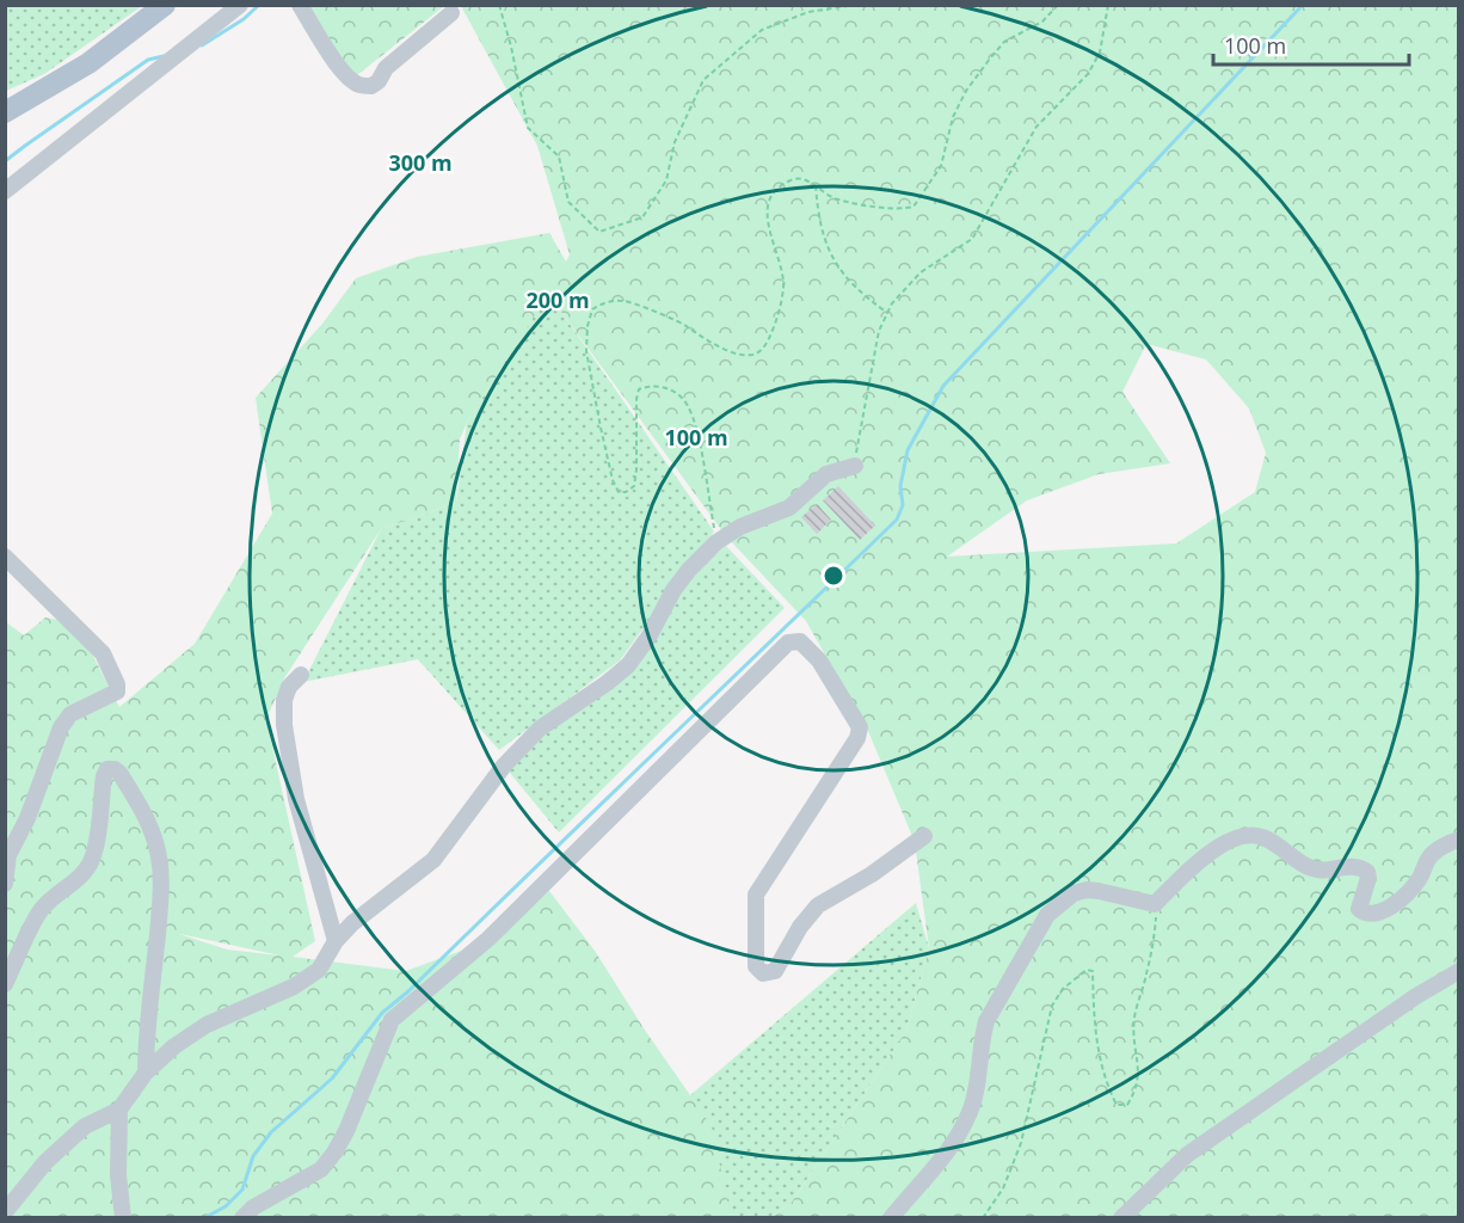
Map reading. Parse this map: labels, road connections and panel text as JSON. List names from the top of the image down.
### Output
{
  "scale_bar": "100 m",
  "rings": ["300 m", "200 m", "100 m"]
}
